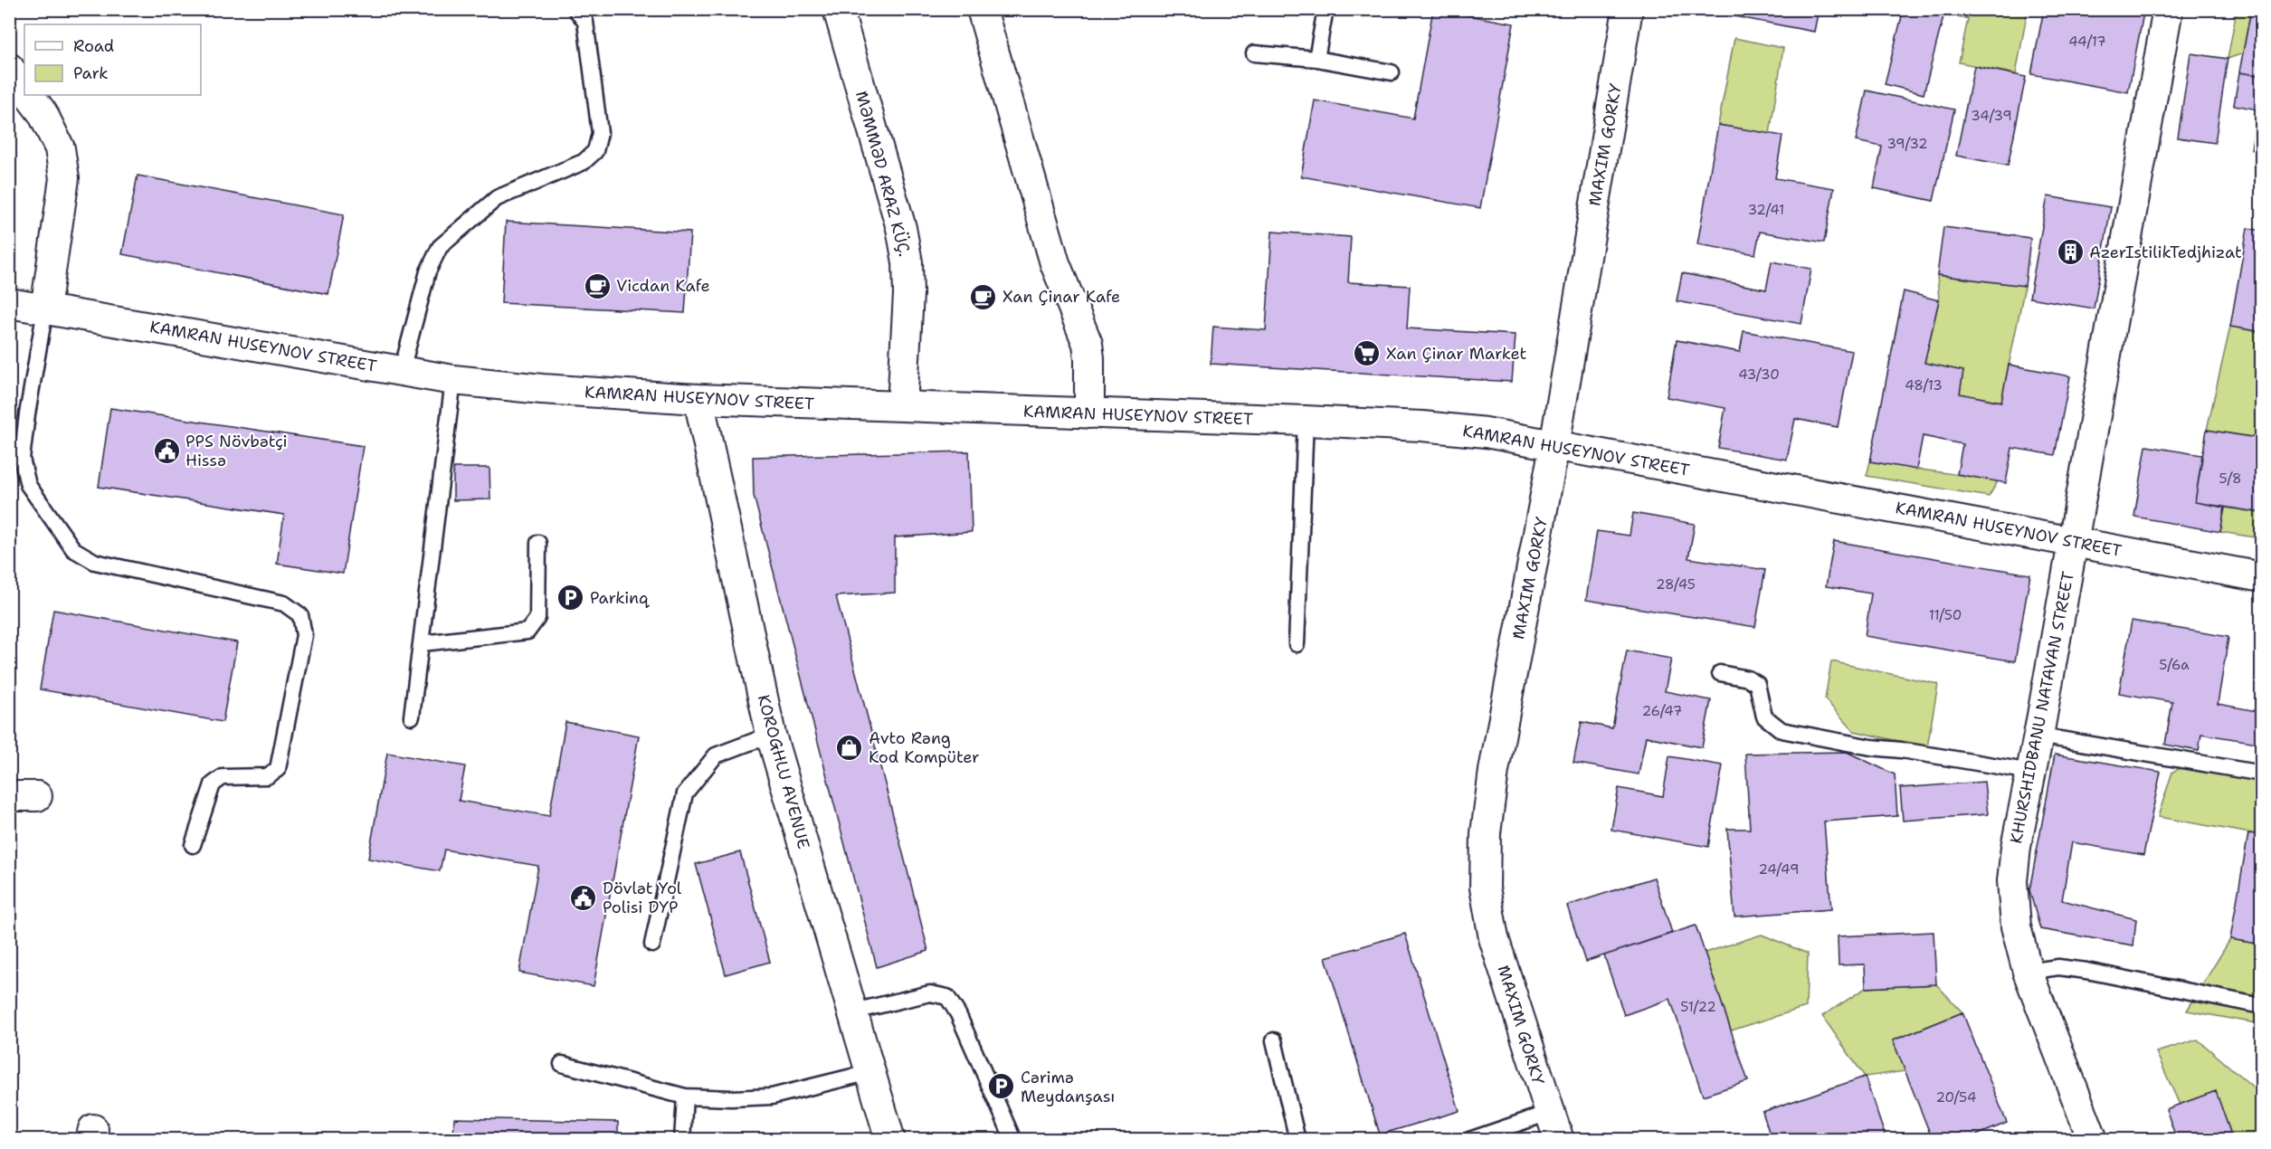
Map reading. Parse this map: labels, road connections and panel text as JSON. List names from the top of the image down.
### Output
{
  "streets": {
    "street": [
      "MAXIM GORKY",
      "MƏMMƏD ARAZ KÜÇ.",
      "KAMRAN HUSEYNOV STREET",
      "KHURSHIDBANU NATAVAN STREET",
      "KOROGHLU AVENUE"
    ]
  },
  "crossings": [
    ["MAXIM GORKY", "KAMRAN HUSEYNOV STREET"],
    ["MƏMMƏD ARAZ KÜÇ.", "KAMRAN HUSEYNOV STREET"],
    ["KAMRAN HUSEYNOV STREET", "KHURSHIDBANU NATAVAN STREET"],
    ["KAMRAN HUSEYNOV STREET", "KOROGHLU AVENUE"]
  ],
  "places": {
    "building": ["AzerIstilikTedjhizat"],
    "cafe": ["Vicdan Kafe", "Xan Çinar Kafe"],
    "supermarket": ["Xan Çinar Market"],
    "public building": ["PPS Növbətçi Hissə", "Dövlət Yol Polisi DYP"],
    "parking": ["Parkinq", "Cərimə Meydanşası"],
    "shop": ["Avto Rəng Kod Kompüter"]
  },
  "house_numbers": [
    "44/17",
    "34/39",
    "39/32",
    "32/41",
    "43/30",
    "48/13",
    "5/8",
    "28/45",
    "11/50",
    "5/6a",
    "26/47",
    "24/49",
    "51/22",
    "20/54"
  ],
  "legend": ["Road", "Park"]
}
